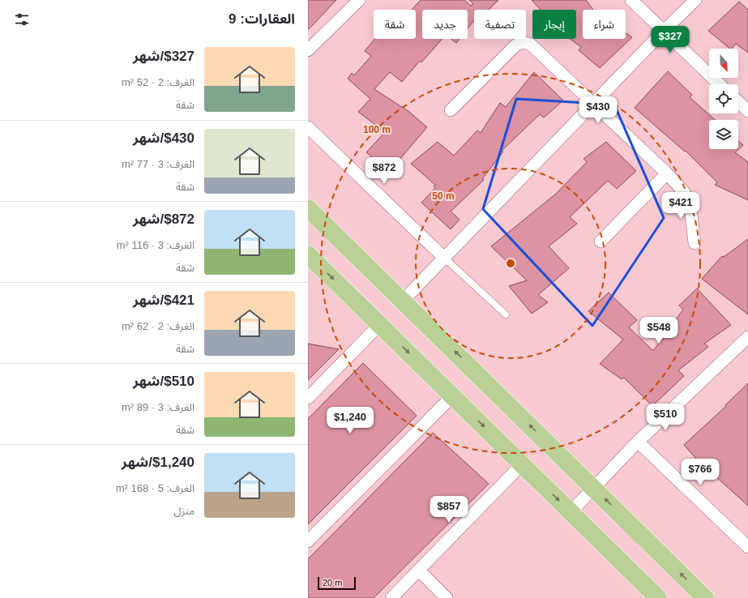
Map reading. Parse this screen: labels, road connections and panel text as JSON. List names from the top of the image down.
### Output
{
  "scale_bar": "20 m",
  "north": "bottom right",
  "page": {
    "heading": "العقارات: 9",
    "chip": [
      "شراء",
      "إيجار",
      "تصفية",
      "جديد",
      "شقة"
    ],
    "price": [
      "$327",
      "$430",
      "$872",
      "$421",
      "$548",
      "$510",
      "$1,240",
      "$766",
      "$857"
    ],
    "list": [
      {
        "name": "$327/شهر",
        "note": "الغرف: 2 · 52 m² · شقة"
      },
      {
        "name": "$430/شهر",
        "note": "الغرف: 3 · 77 m² · شقة"
      },
      {
        "name": "$872/شهر",
        "note": "الغرف: 3 · 116 m² · شقة"
      },
      {
        "name": "$421/شهر",
        "note": "الغرف: 2 · 62 m² · شقة"
      },
      {
        "name": "$510/شهر",
        "note": "الغرف: 3 · 89 m² · شقة"
      },
      {
        "name": "$1,240/شهر",
        "note": "الغرف: 5 · 168 m² · منزل"
      }
    ],
    "scale": "20 m"
  },
  "rings": ["100 m", "50 m"]
}
